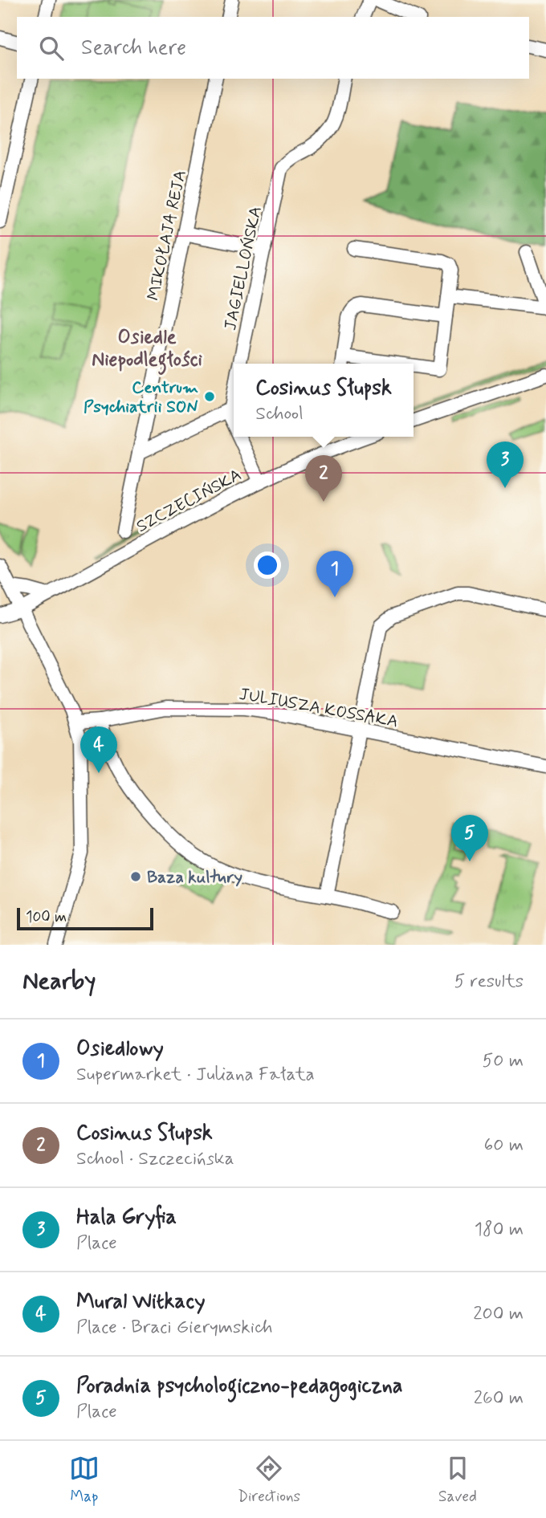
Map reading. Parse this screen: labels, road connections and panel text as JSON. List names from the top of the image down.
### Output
{
  "streets": {
    "street": [
      "MIKOŁAJA REJA",
      "JAGIELLOŃSKA",
      "SZCZECIŃSKA",
      "JULIUSZA KOSSAKA"
    ]
  },
  "districts": ["Osiedle Niepodległości"],
  "places": ["Centrum Psychiatrii SON", "Baza kultury"],
  "scale_bar": "100 m",
  "page": {
    "search": "Search here",
    "popup": ["Cosinus Słupsk", "School"],
    "pins": [
      "3",
      "2",
      "1",
      "4",
      "5"
    ],
    "scale": "100 m",
    "heading": ["Nearby", "5 results"],
    "list": [
      {
        "mark": "1",
        "name": "Osiedlowy",
        "note": "Supermarket · Juliana Fałata",
        "value": "50 m"
      },
      {
        "mark": "2",
        "name": "Cosinus Słupsk",
        "note": "School · Szczecińska",
        "value": "60 m"
      },
      {
        "mark": "3",
        "name": "Hala Gryfia",
        "note": "Place",
        "value": "180 m"
      },
      {
        "mark": "4",
        "name": "Mural Witkacy",
        "note": "Place · Braci Gierymskich",
        "value": "200 m"
      },
      {
        "mark": "5",
        "name": "Poradnia psychologiczno-pedagogiczna",
        "note": "Place",
        "value": "260 m"
      }
    ],
    "nav": ["Map", "Directions", "Saved"]
  }
}
